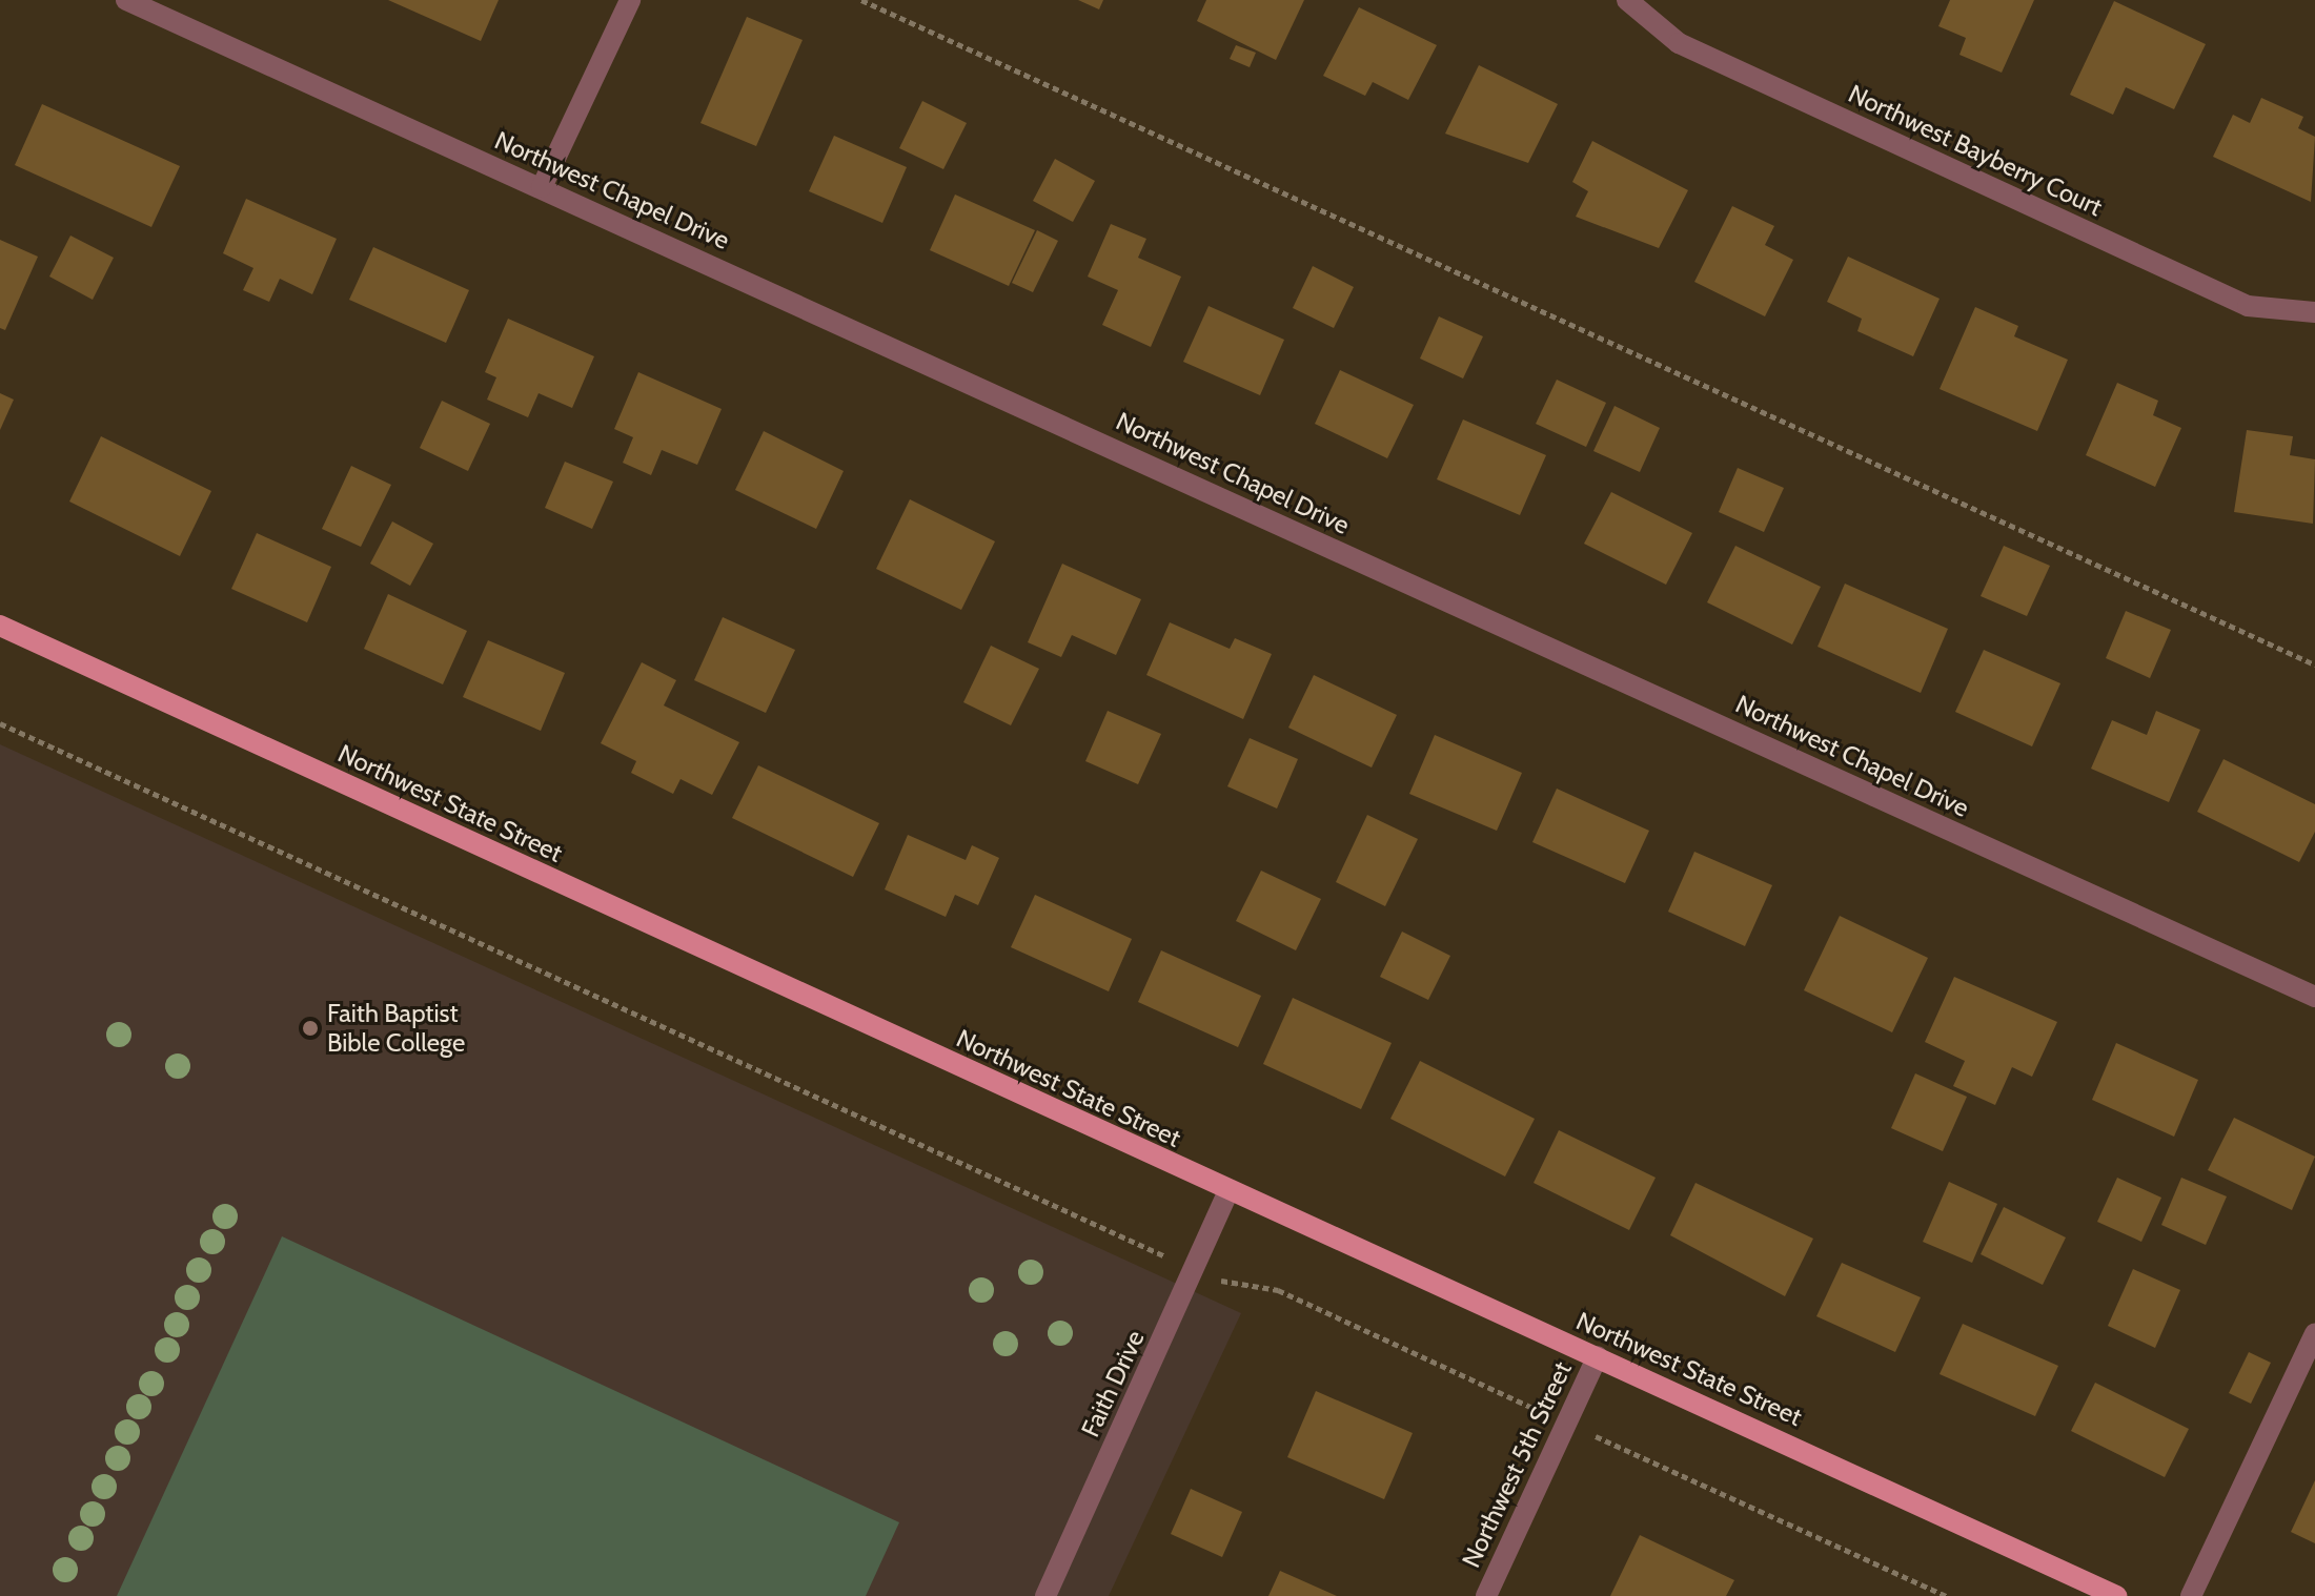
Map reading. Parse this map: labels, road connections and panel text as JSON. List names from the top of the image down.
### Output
{
  "streets": {
    "main road": ["Northwest State Street"],
    "street": [
      "Northwest Bayberry Court",
      "Northwest Chapel Drive",
      "Faith Drive",
      "Northwest 5th Street"
    ]
  },
  "crossings": [
    ["Northwest State Street", "Faith Drive"],
    ["Northwest State Street", "Northwest 5th Street"]
  ],
  "places": ["Faith Baptist Bible College"]
}
